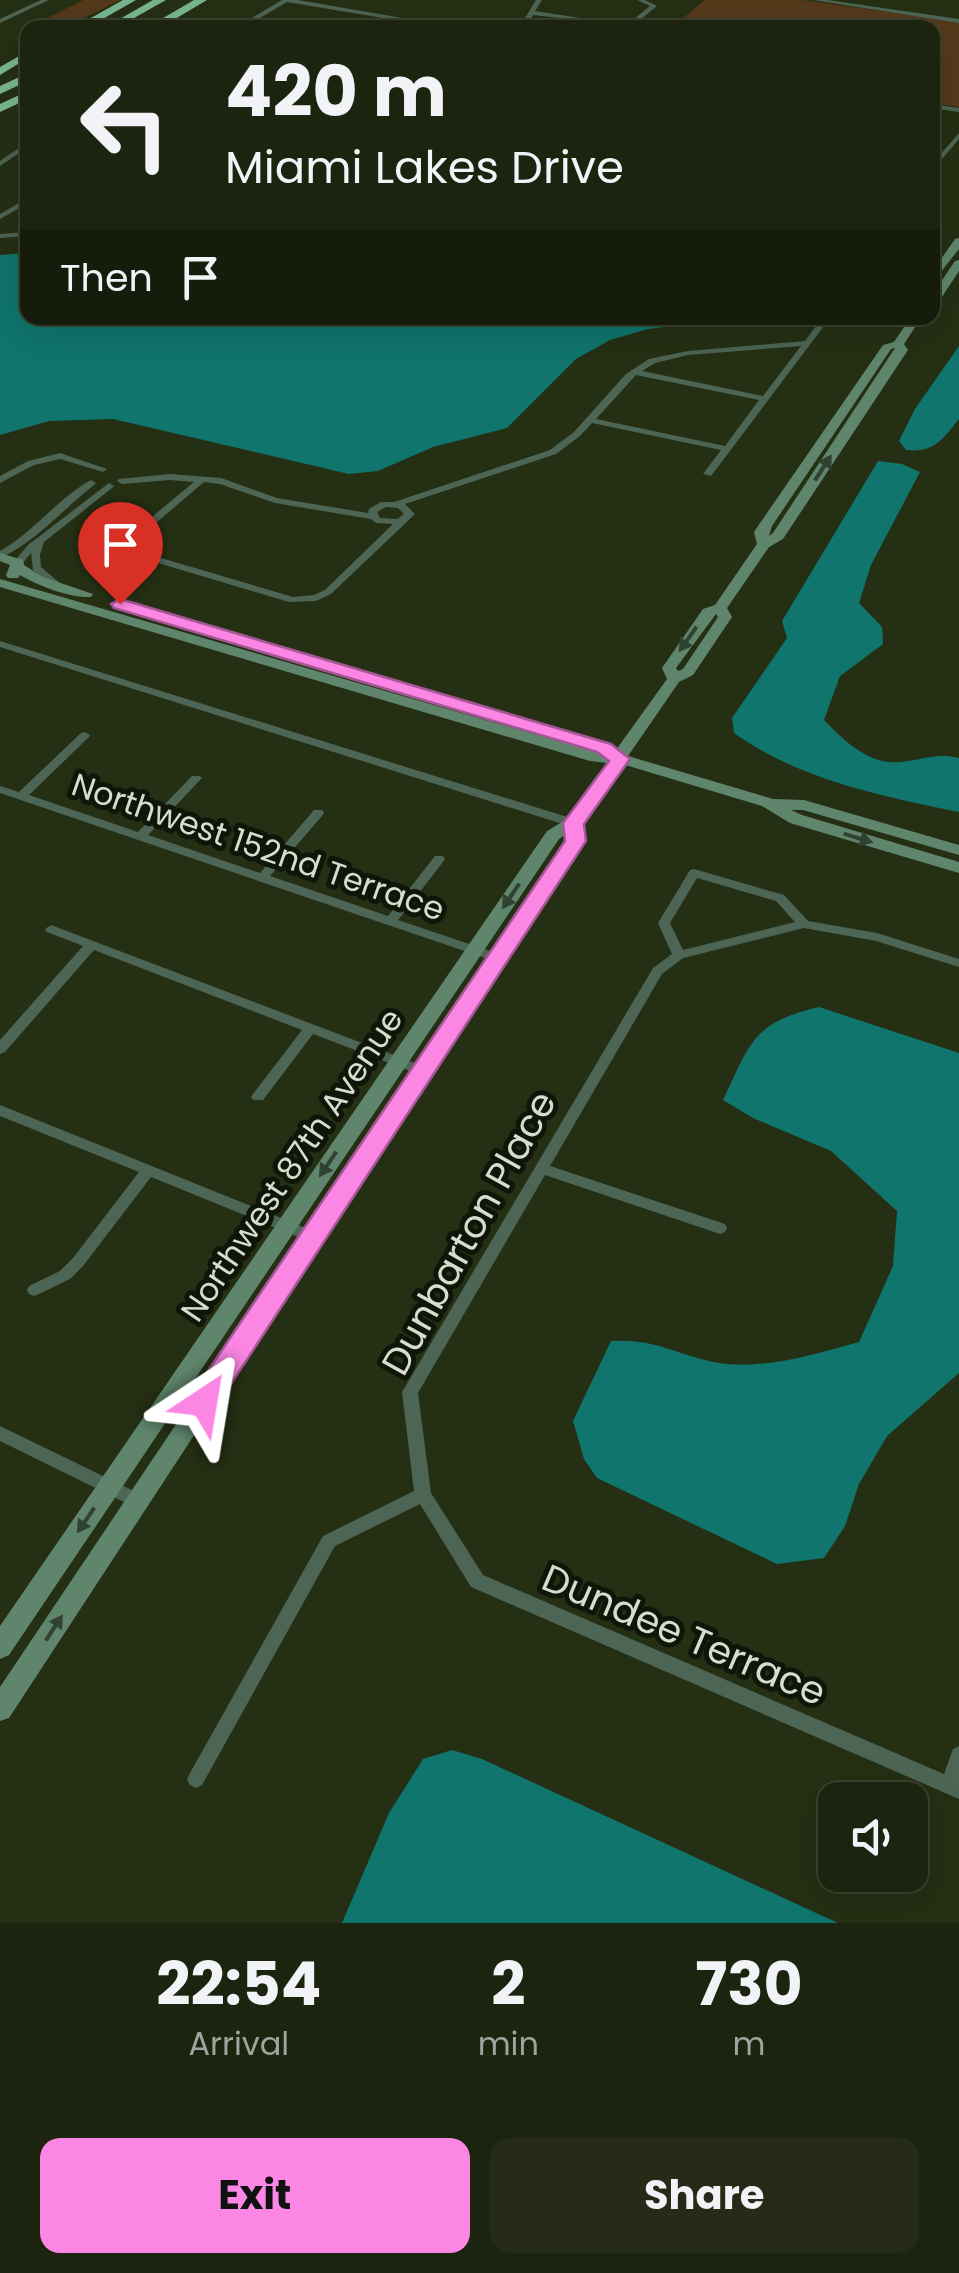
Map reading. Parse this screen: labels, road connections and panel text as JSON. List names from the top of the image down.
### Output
{
  "streets": {
    "street": [
      "Northwest 152nd Terrace",
      "Northwest 87th Avenue",
      "Dunbarton Place",
      "Dundee Terrace"
    ]
  },
  "crossings": [
    ["Northwest 152nd Terrace", "Northwest 87th Avenue"],
    ["Dunbarton Place", "Dundee Terrace"]
  ],
  "page": {
    "turn": ["420 m", "Miami Lakes Drive"],
    "then": "Then",
    "eta": [
      "22:54",
      "Arrival",
      "2",
      "min",
      "730",
      "m"
    ],
    "buttons": ["Exit", "Share"]
  }
}
